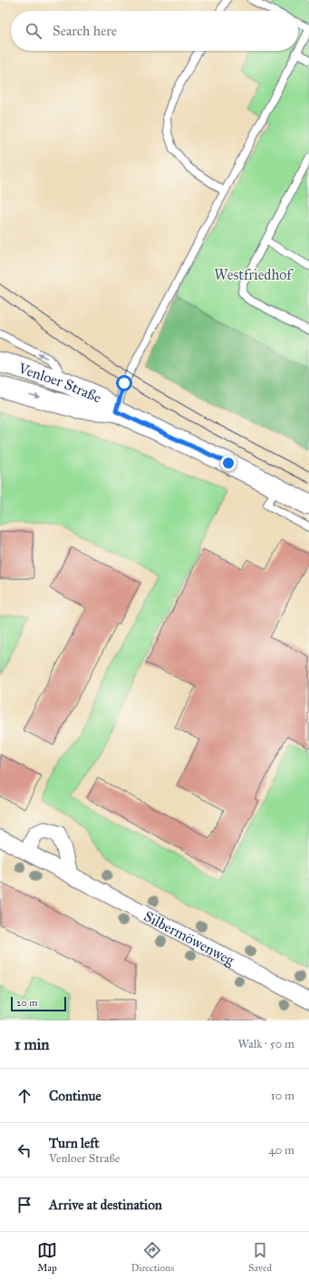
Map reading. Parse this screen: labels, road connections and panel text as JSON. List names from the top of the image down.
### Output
{
  "streets": {
    "main road": ["Venloer Straße"],
    "street": ["Silbermöwenweg"]
  },
  "parks": ["Westfriedhof"],
  "scale_bar": "20 m",
  "page": {
    "search": "Search here",
    "scale": "20 m",
    "heading": ["1 min", "Walk · 50 m"],
    "list": [
      ["Continue", "10 m"],
      ["Turn left", "Venloer Straße", "40 m"],
      "Arrive at destination"
    ],
    "nav": ["Map", "Directions", "Saved"]
  }
}
